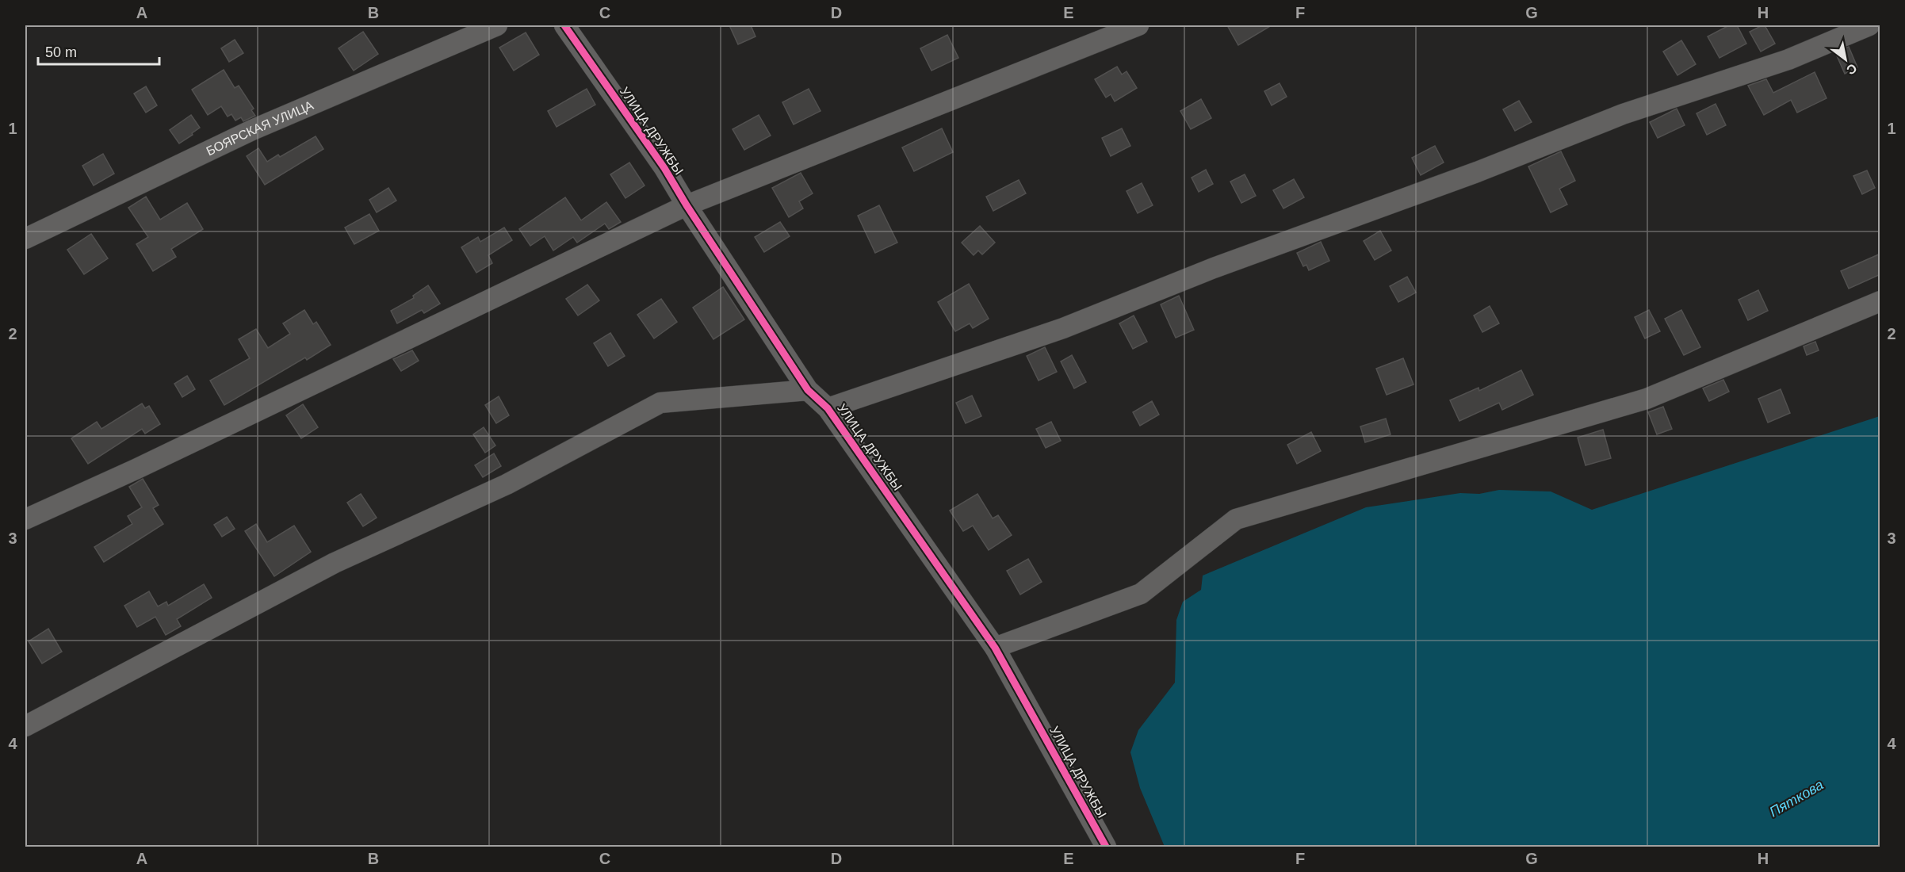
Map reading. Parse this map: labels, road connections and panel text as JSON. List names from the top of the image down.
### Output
{
  "streets": {
    "street": ["БОЯРСКАЯ УЛИЦА", "УЛИЦА ДРУЖБЫ"]
  },
  "water": ["Пяткова"],
  "scale_bar": "50 m",
  "north": "bottom right",
  "grid": {
    "columns": [
      "A",
      "B",
      "C",
      "D",
      "E",
      "F",
      "G",
      "H"
    ],
    "rows": [
      "1",
      "2",
      "3",
      "4"
    ]
  }
}
